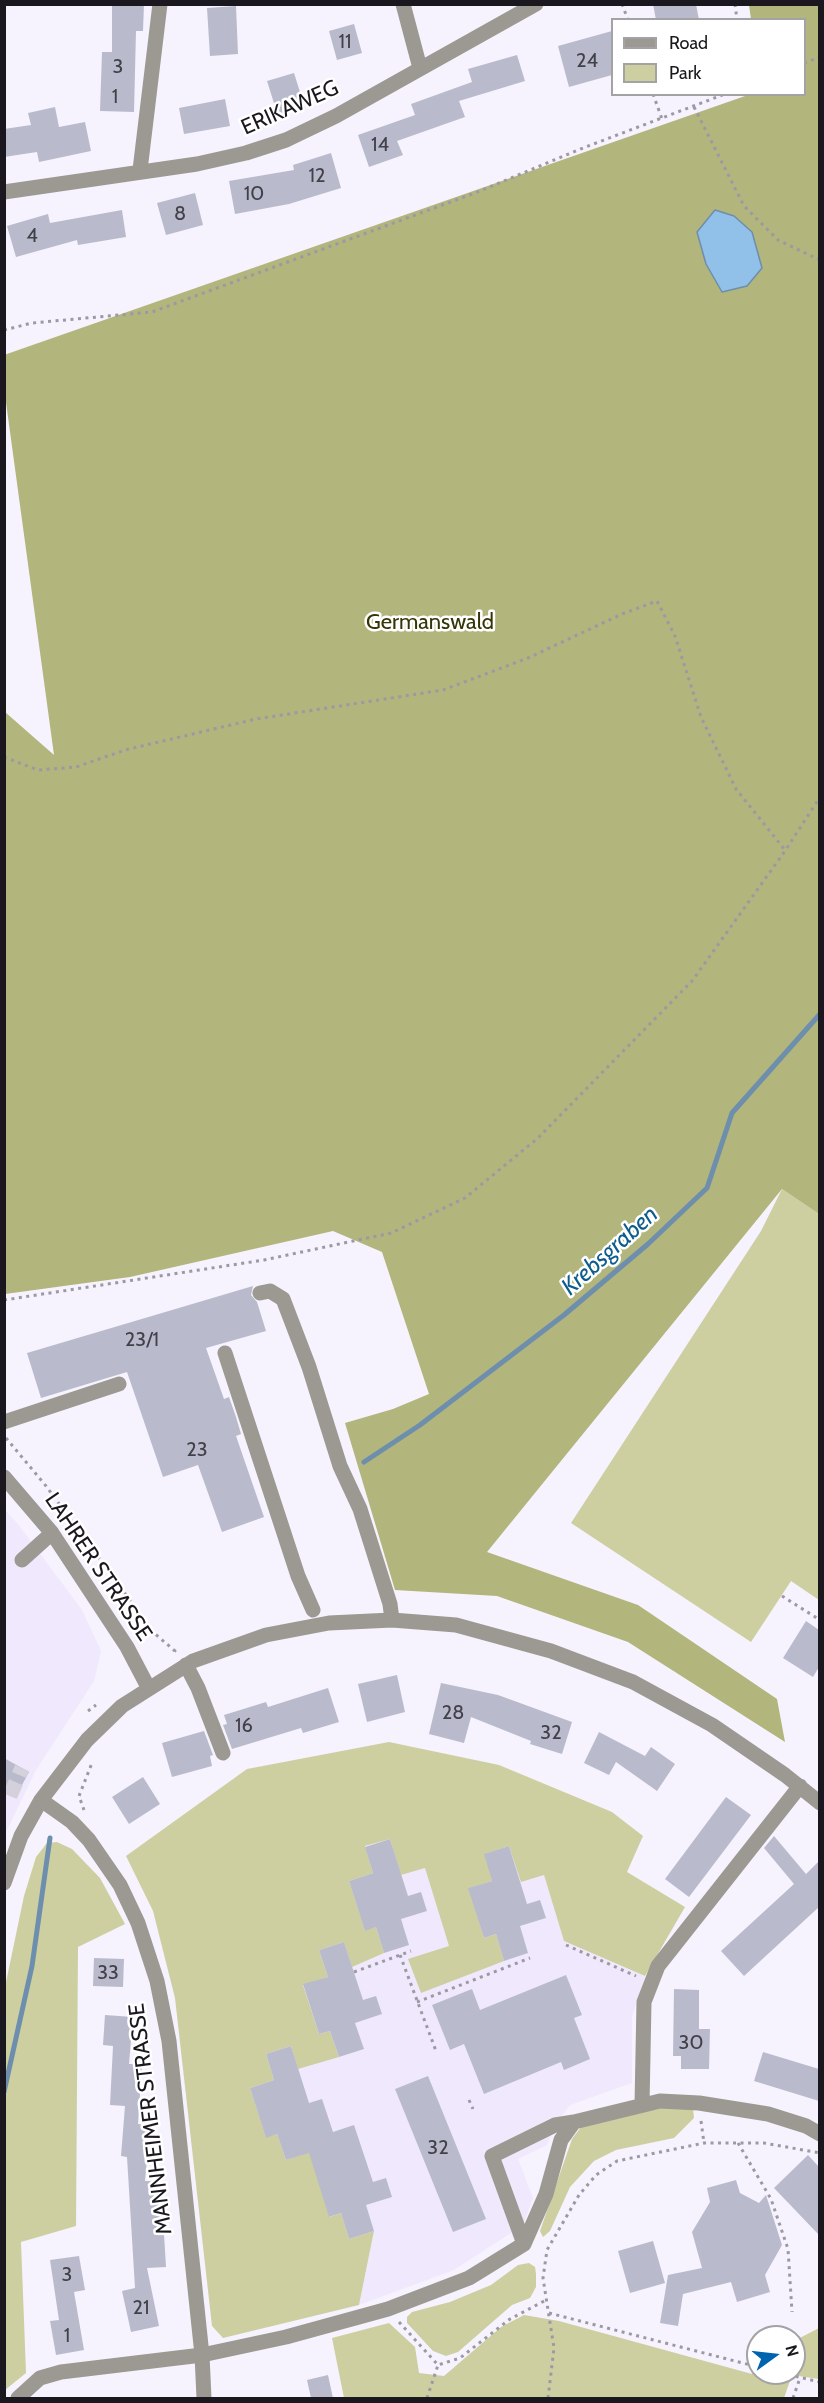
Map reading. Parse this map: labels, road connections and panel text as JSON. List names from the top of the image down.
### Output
{
  "streets": {
    "street": ["ERIKAWEG", "LAHRER STRASSE", "MANNHEIMER STRASSE"]
  },
  "water": ["Krebsgraben"],
  "parks": ["Germanswald"],
  "house_numbers": [
    "11",
    "24",
    "3",
    "1",
    "14",
    "12",
    "10",
    "8",
    "4",
    "23/1",
    "23",
    "28",
    "16",
    "32",
    "33",
    "30",
    "32",
    "3",
    "21",
    "1"
  ],
  "legend": ["Road", "Park"],
  "north": "right"
}
